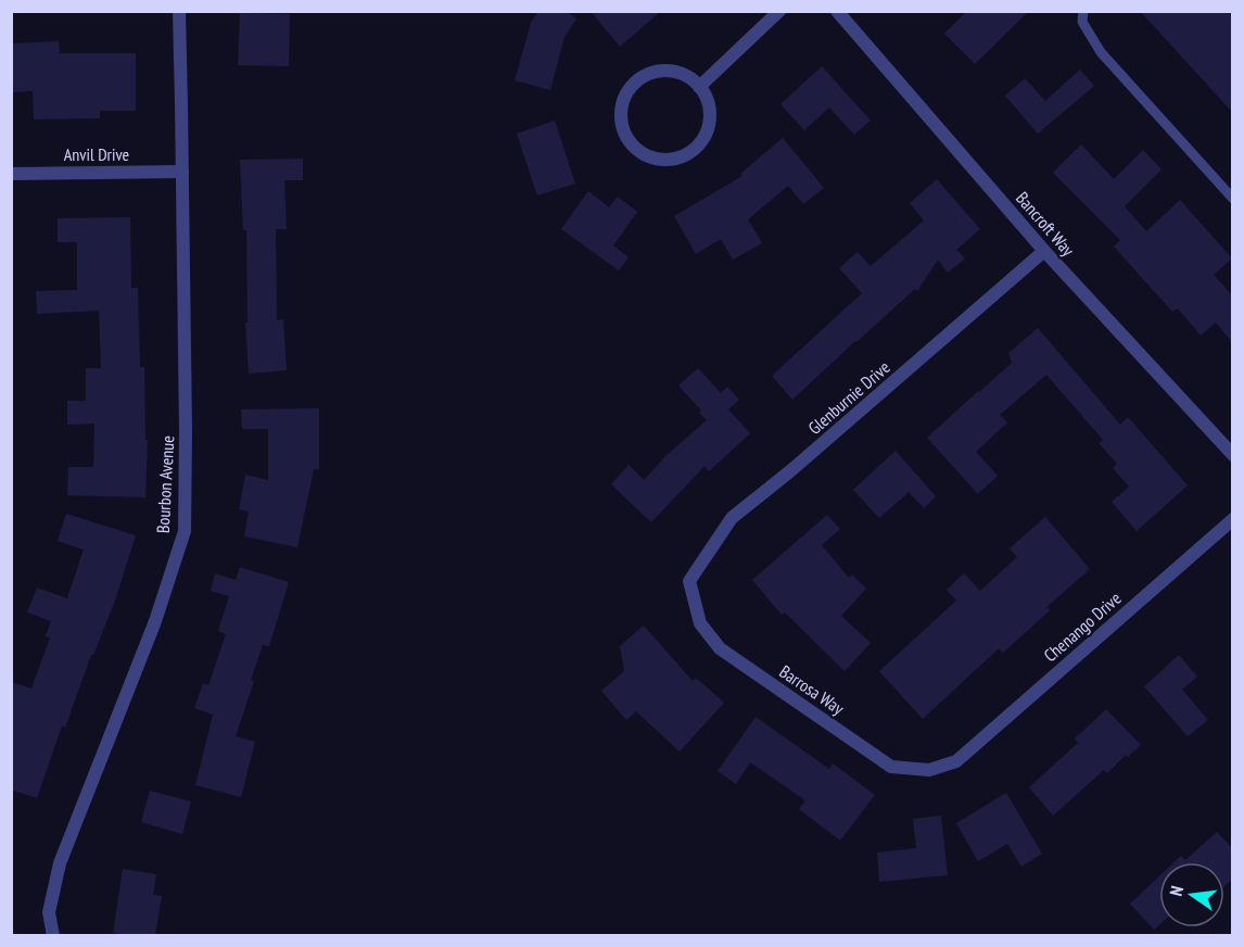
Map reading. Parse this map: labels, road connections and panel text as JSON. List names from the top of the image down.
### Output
{
  "streets": {
    "street": [
      "Anvil Drive",
      "Bancroft Way",
      "Glenburnie Drive",
      "Bourbon Avenue",
      "Chenango Drive",
      "Barrosa Way"
    ]
  },
  "crossings": [
    ["Anvil Drive", "Bourbon Avenue"],
    ["Bancroft Way", "Glenburnie Drive"],
    ["Glenburnie Drive", "Barrosa Way"],
    ["Chenango Drive", "Barrosa Way"]
  ],
  "north": "left"
}
